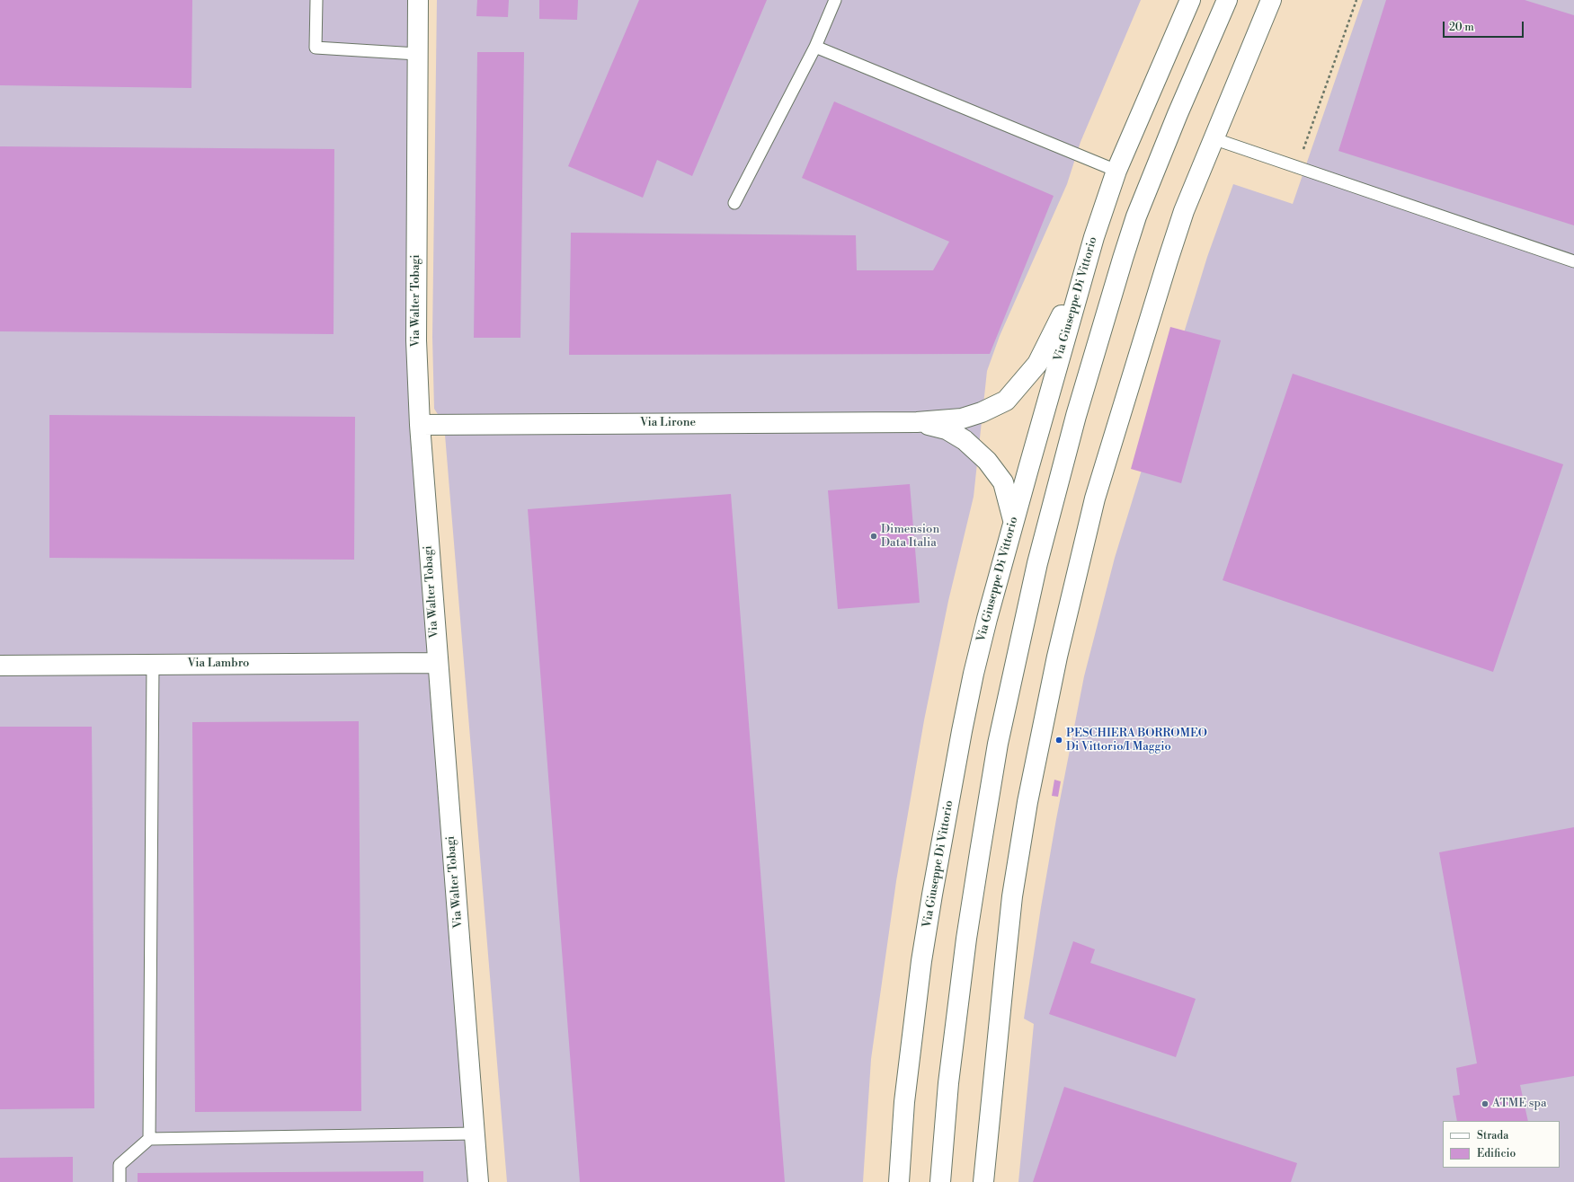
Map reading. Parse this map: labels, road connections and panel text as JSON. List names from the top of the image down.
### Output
{
  "streets": {
    "street": [
      "Via Giuseppe Di Vittorio",
      "Via Walter Tobagi",
      "Via Lirone",
      "Via Lambro"
    ]
  },
  "crossings": [
    ["Via Giuseppe Di Vittorio", "Via Lirone"],
    ["Via Walter Tobagi", "Via Lirone"],
    ["Via Walter Tobagi", "Via Lambro"]
  ],
  "places": ["Dimension Data Italia", "PESCHIERA BORROMEO Di Vittorio/I Maggio", "ATME spa"],
  "legend": ["Strada", "Edificio"],
  "scale_bar": "20 m"
}
